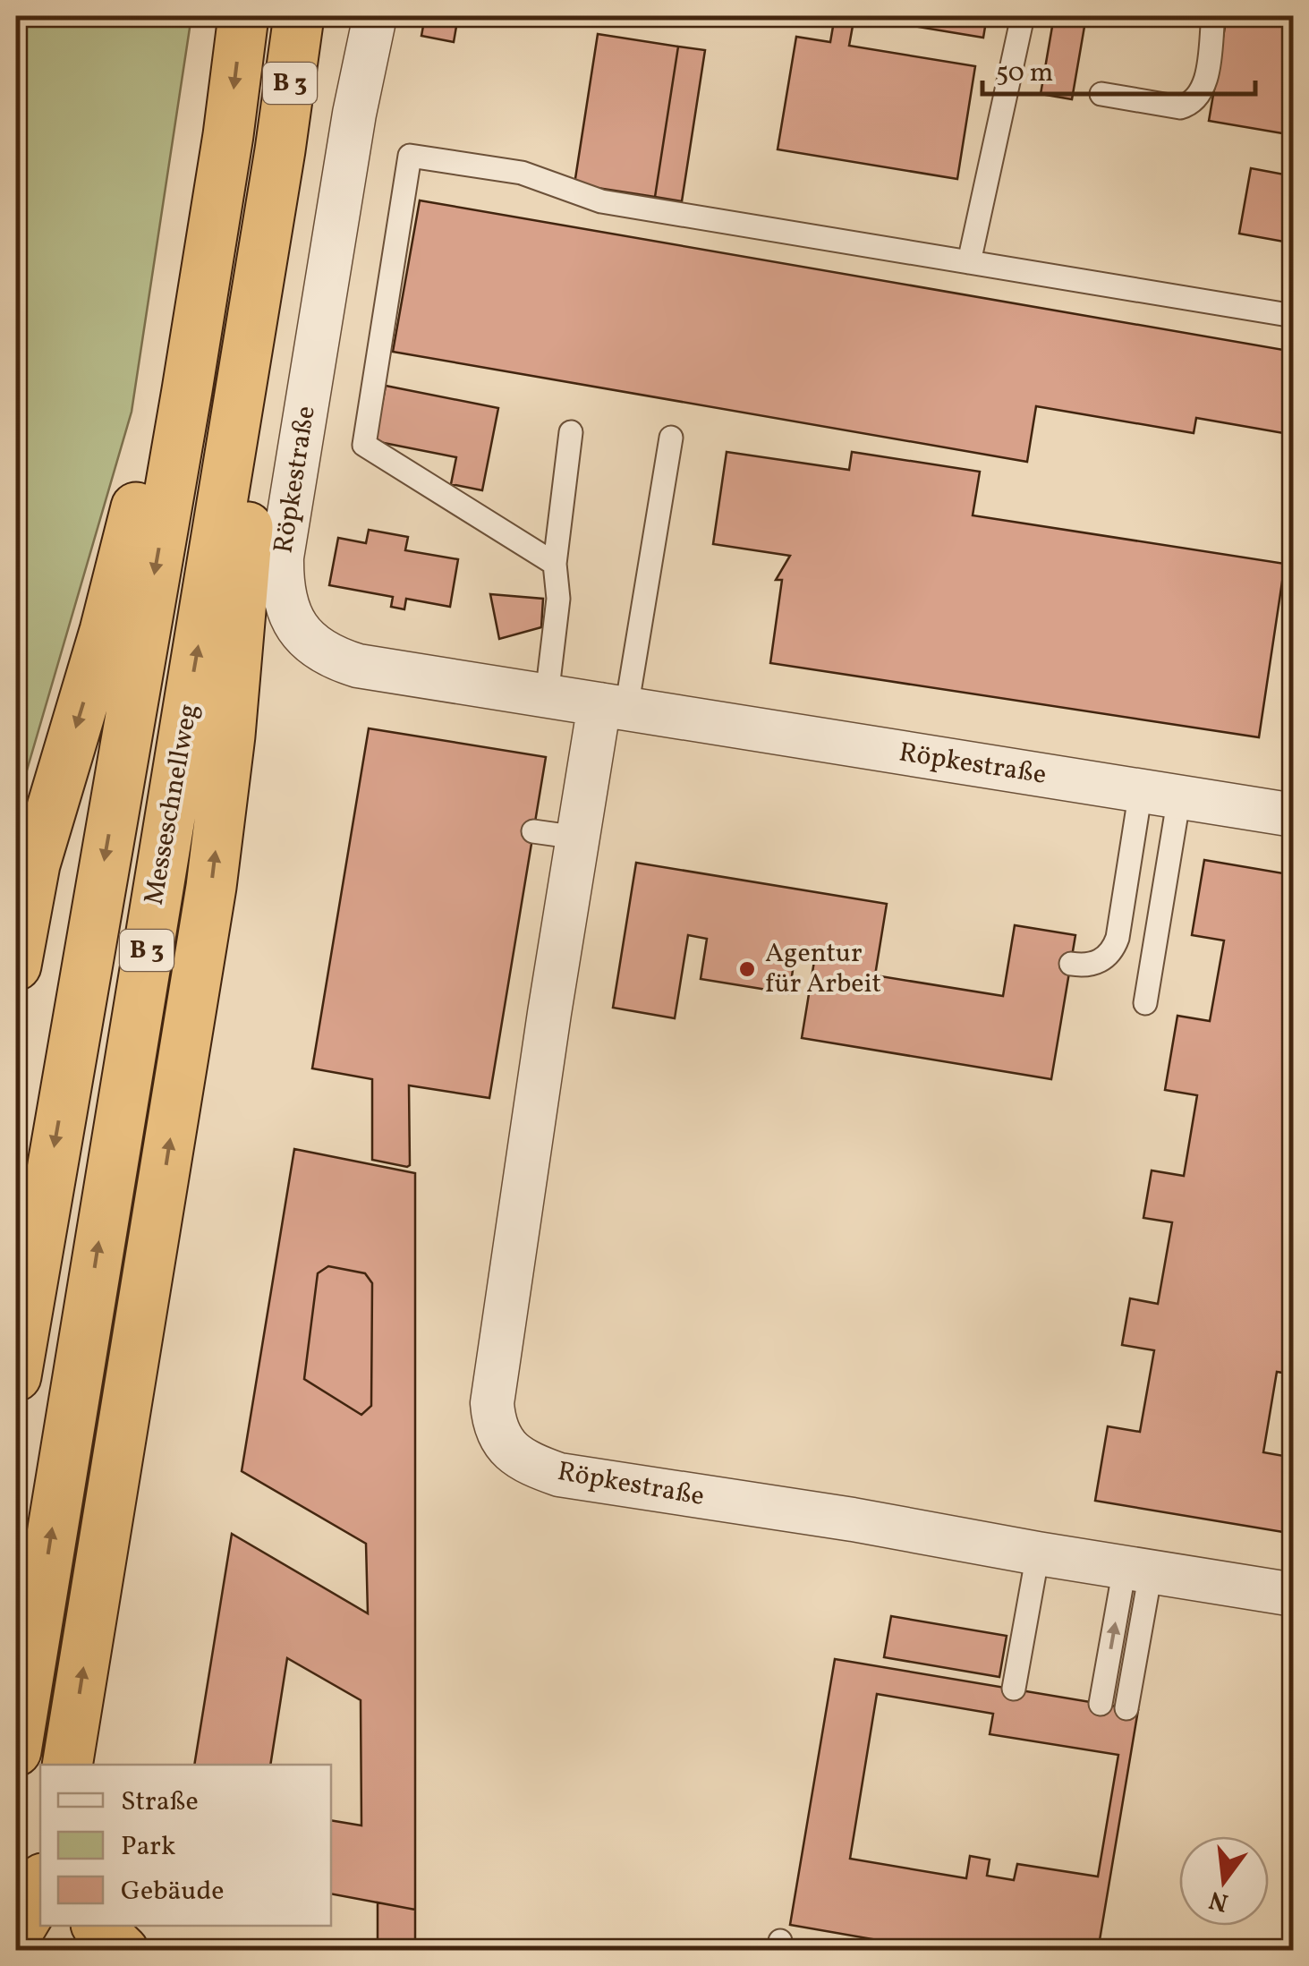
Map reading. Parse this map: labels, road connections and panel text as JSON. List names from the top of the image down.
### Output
{
  "streets": {
    "highway": ["B 3", "Messeschnellweg"],
    "street": ["Röpkestraße"]
  },
  "places": ["Agentur für Arbeit"],
  "legend": ["Straße", "Park", "Gebäude"],
  "scale_bar": "50 m",
  "north": "bottom"
}
